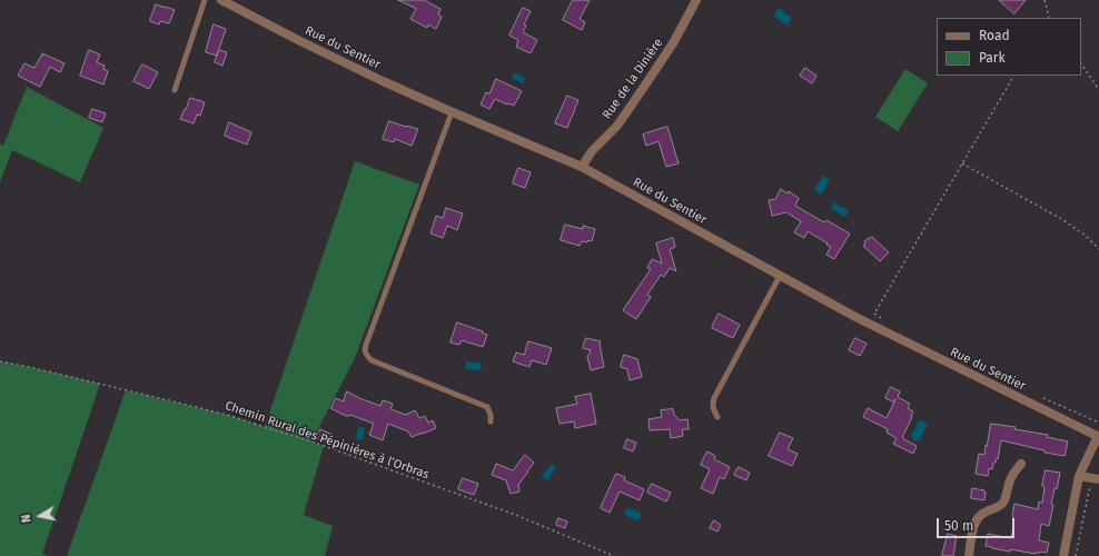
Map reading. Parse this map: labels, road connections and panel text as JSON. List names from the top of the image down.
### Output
{
  "streets": {
    "street": ["Rue du Sentier", "Rue de la Dinière"],
    "path": ["Chemin Rural des Pépinières à l’Orbras"]
  },
  "crossings": [
    ["Rue du Sentier", "Rue de la Dinière"]
  ],
  "legend": ["Road", "Park"],
  "scale_bar": "50 m",
  "north": "left"
}
